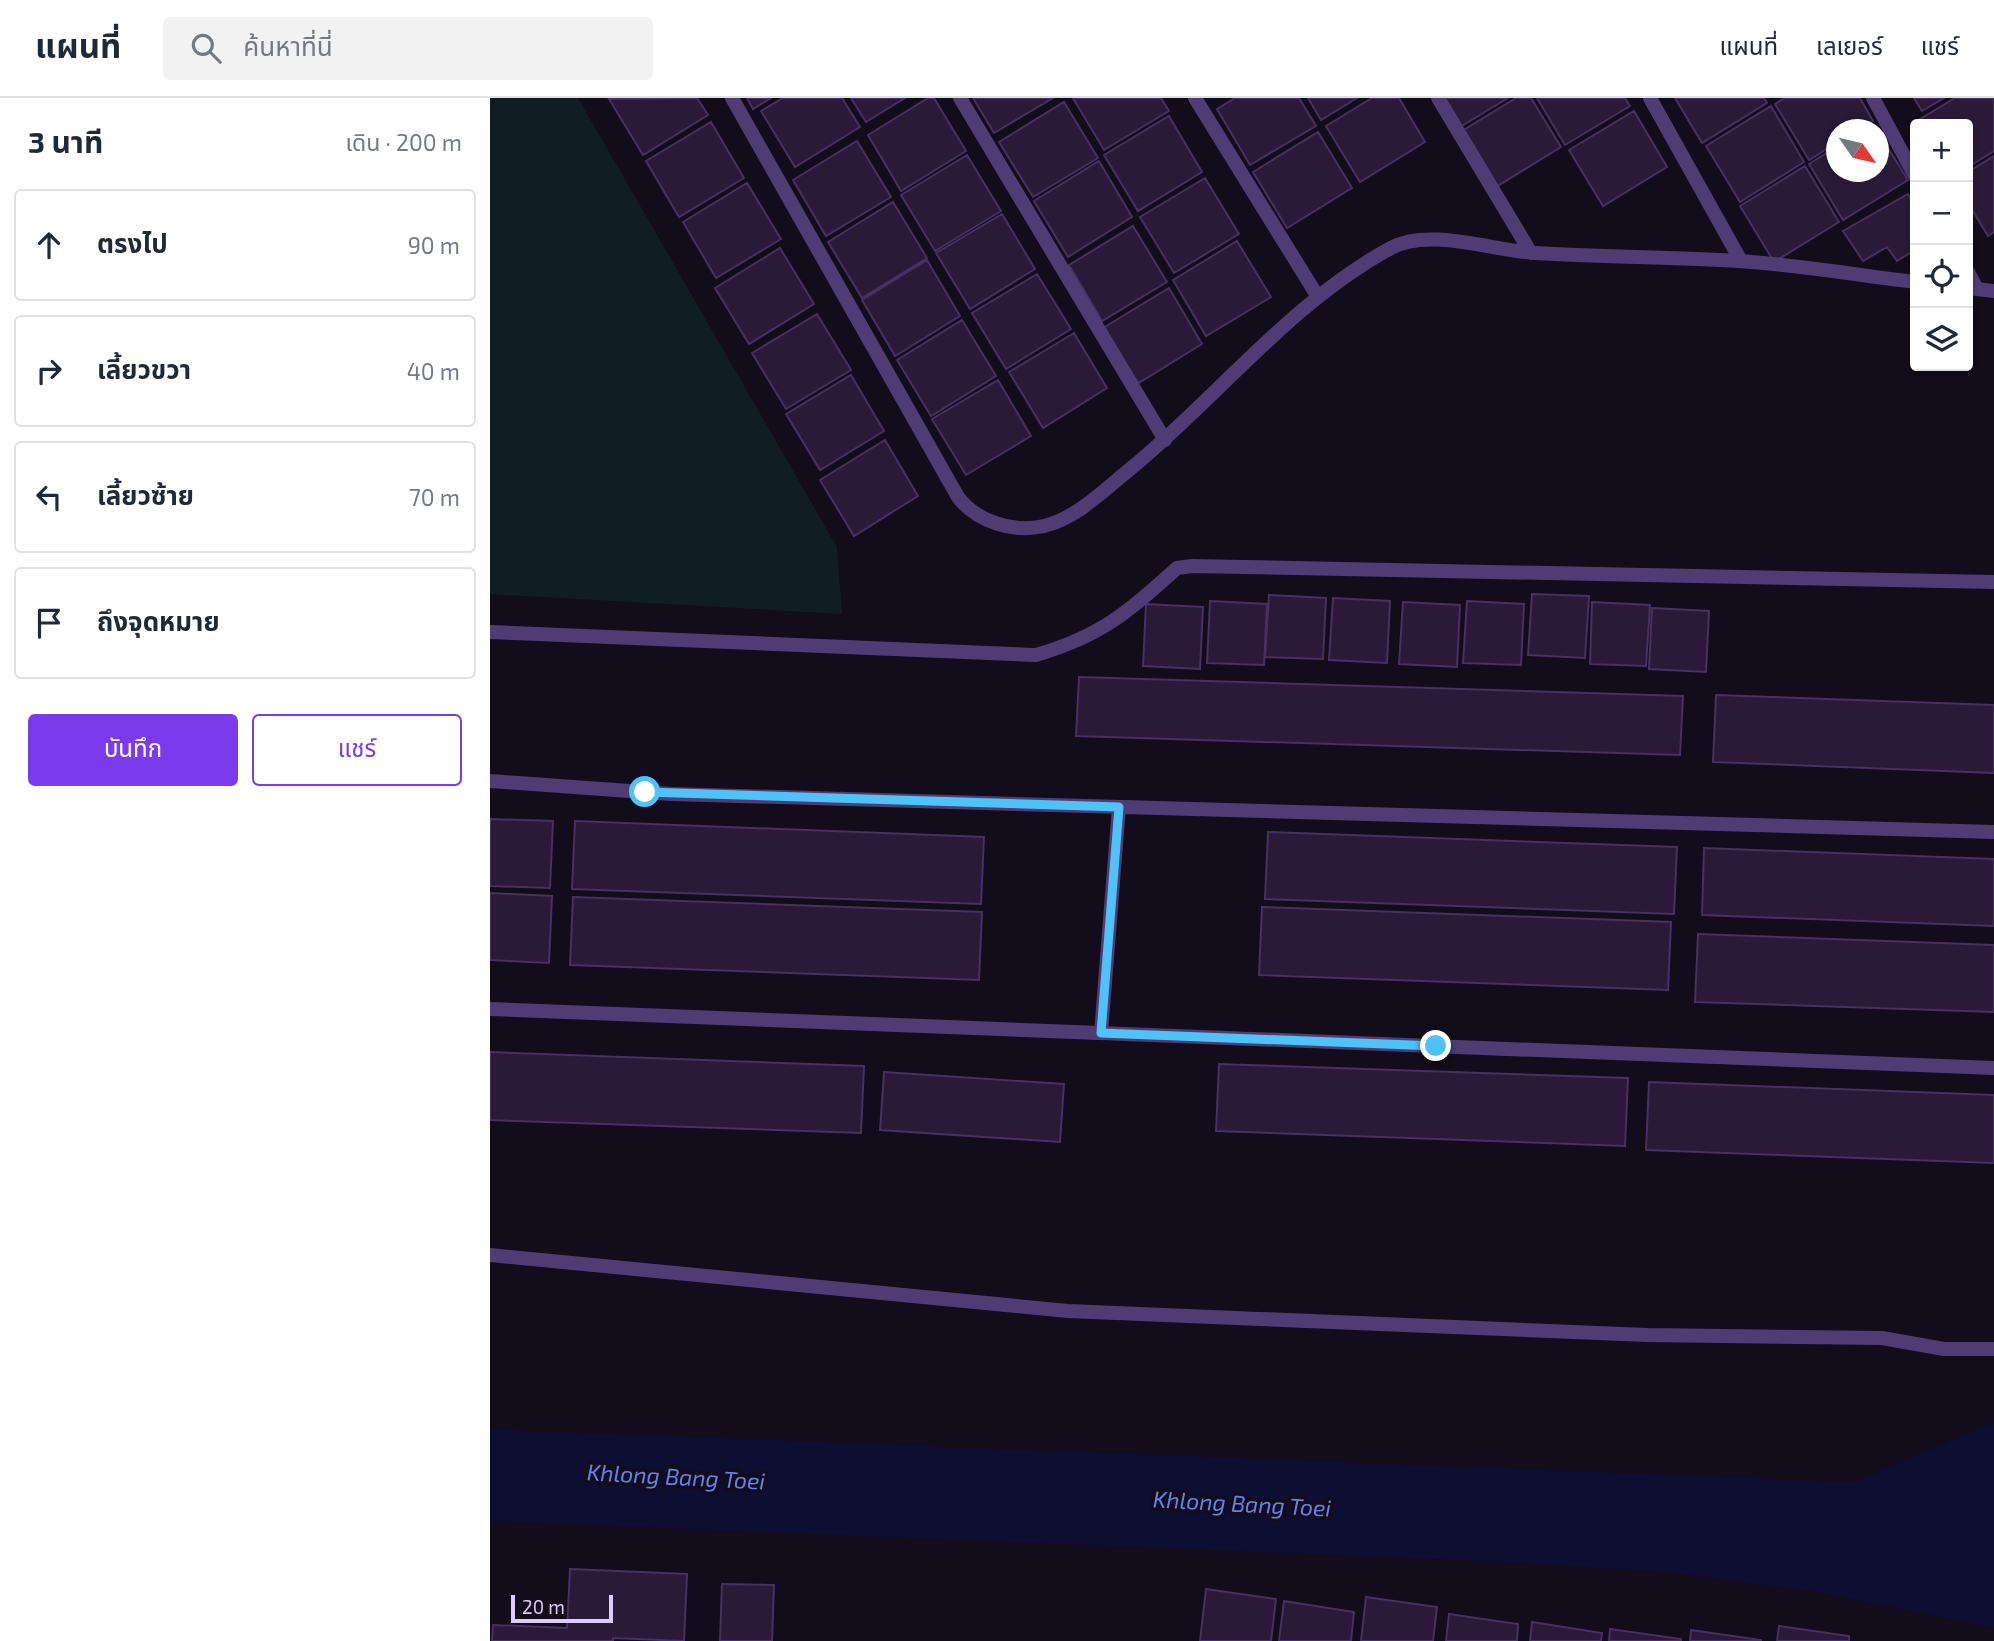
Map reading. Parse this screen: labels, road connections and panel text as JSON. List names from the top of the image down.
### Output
{
  "water": ["Khlong Bang Toei"],
  "scale_bar": "20 m",
  "north": "bottom right",
  "page": {
    "header": "แผนที่",
    "search": "ค้นหาที่นี่",
    "nav": ["แผนที่", "เลเยอร์", "แชร์"],
    "heading": ["3 นาที", "เดิน · 200 m"],
    "map_buttons": ["+", "−"],
    "list": [
      ["ตรงไป", "90 m"],
      ["เลี้ยวขวา", "40 m"],
      ["เลี้ยวซ้าย", "70 m"],
      "ถึงจุดหมาย"
    ],
    "buttons": ["บันทึก", "แชร์"],
    "scale": "20 m"
  }
}
